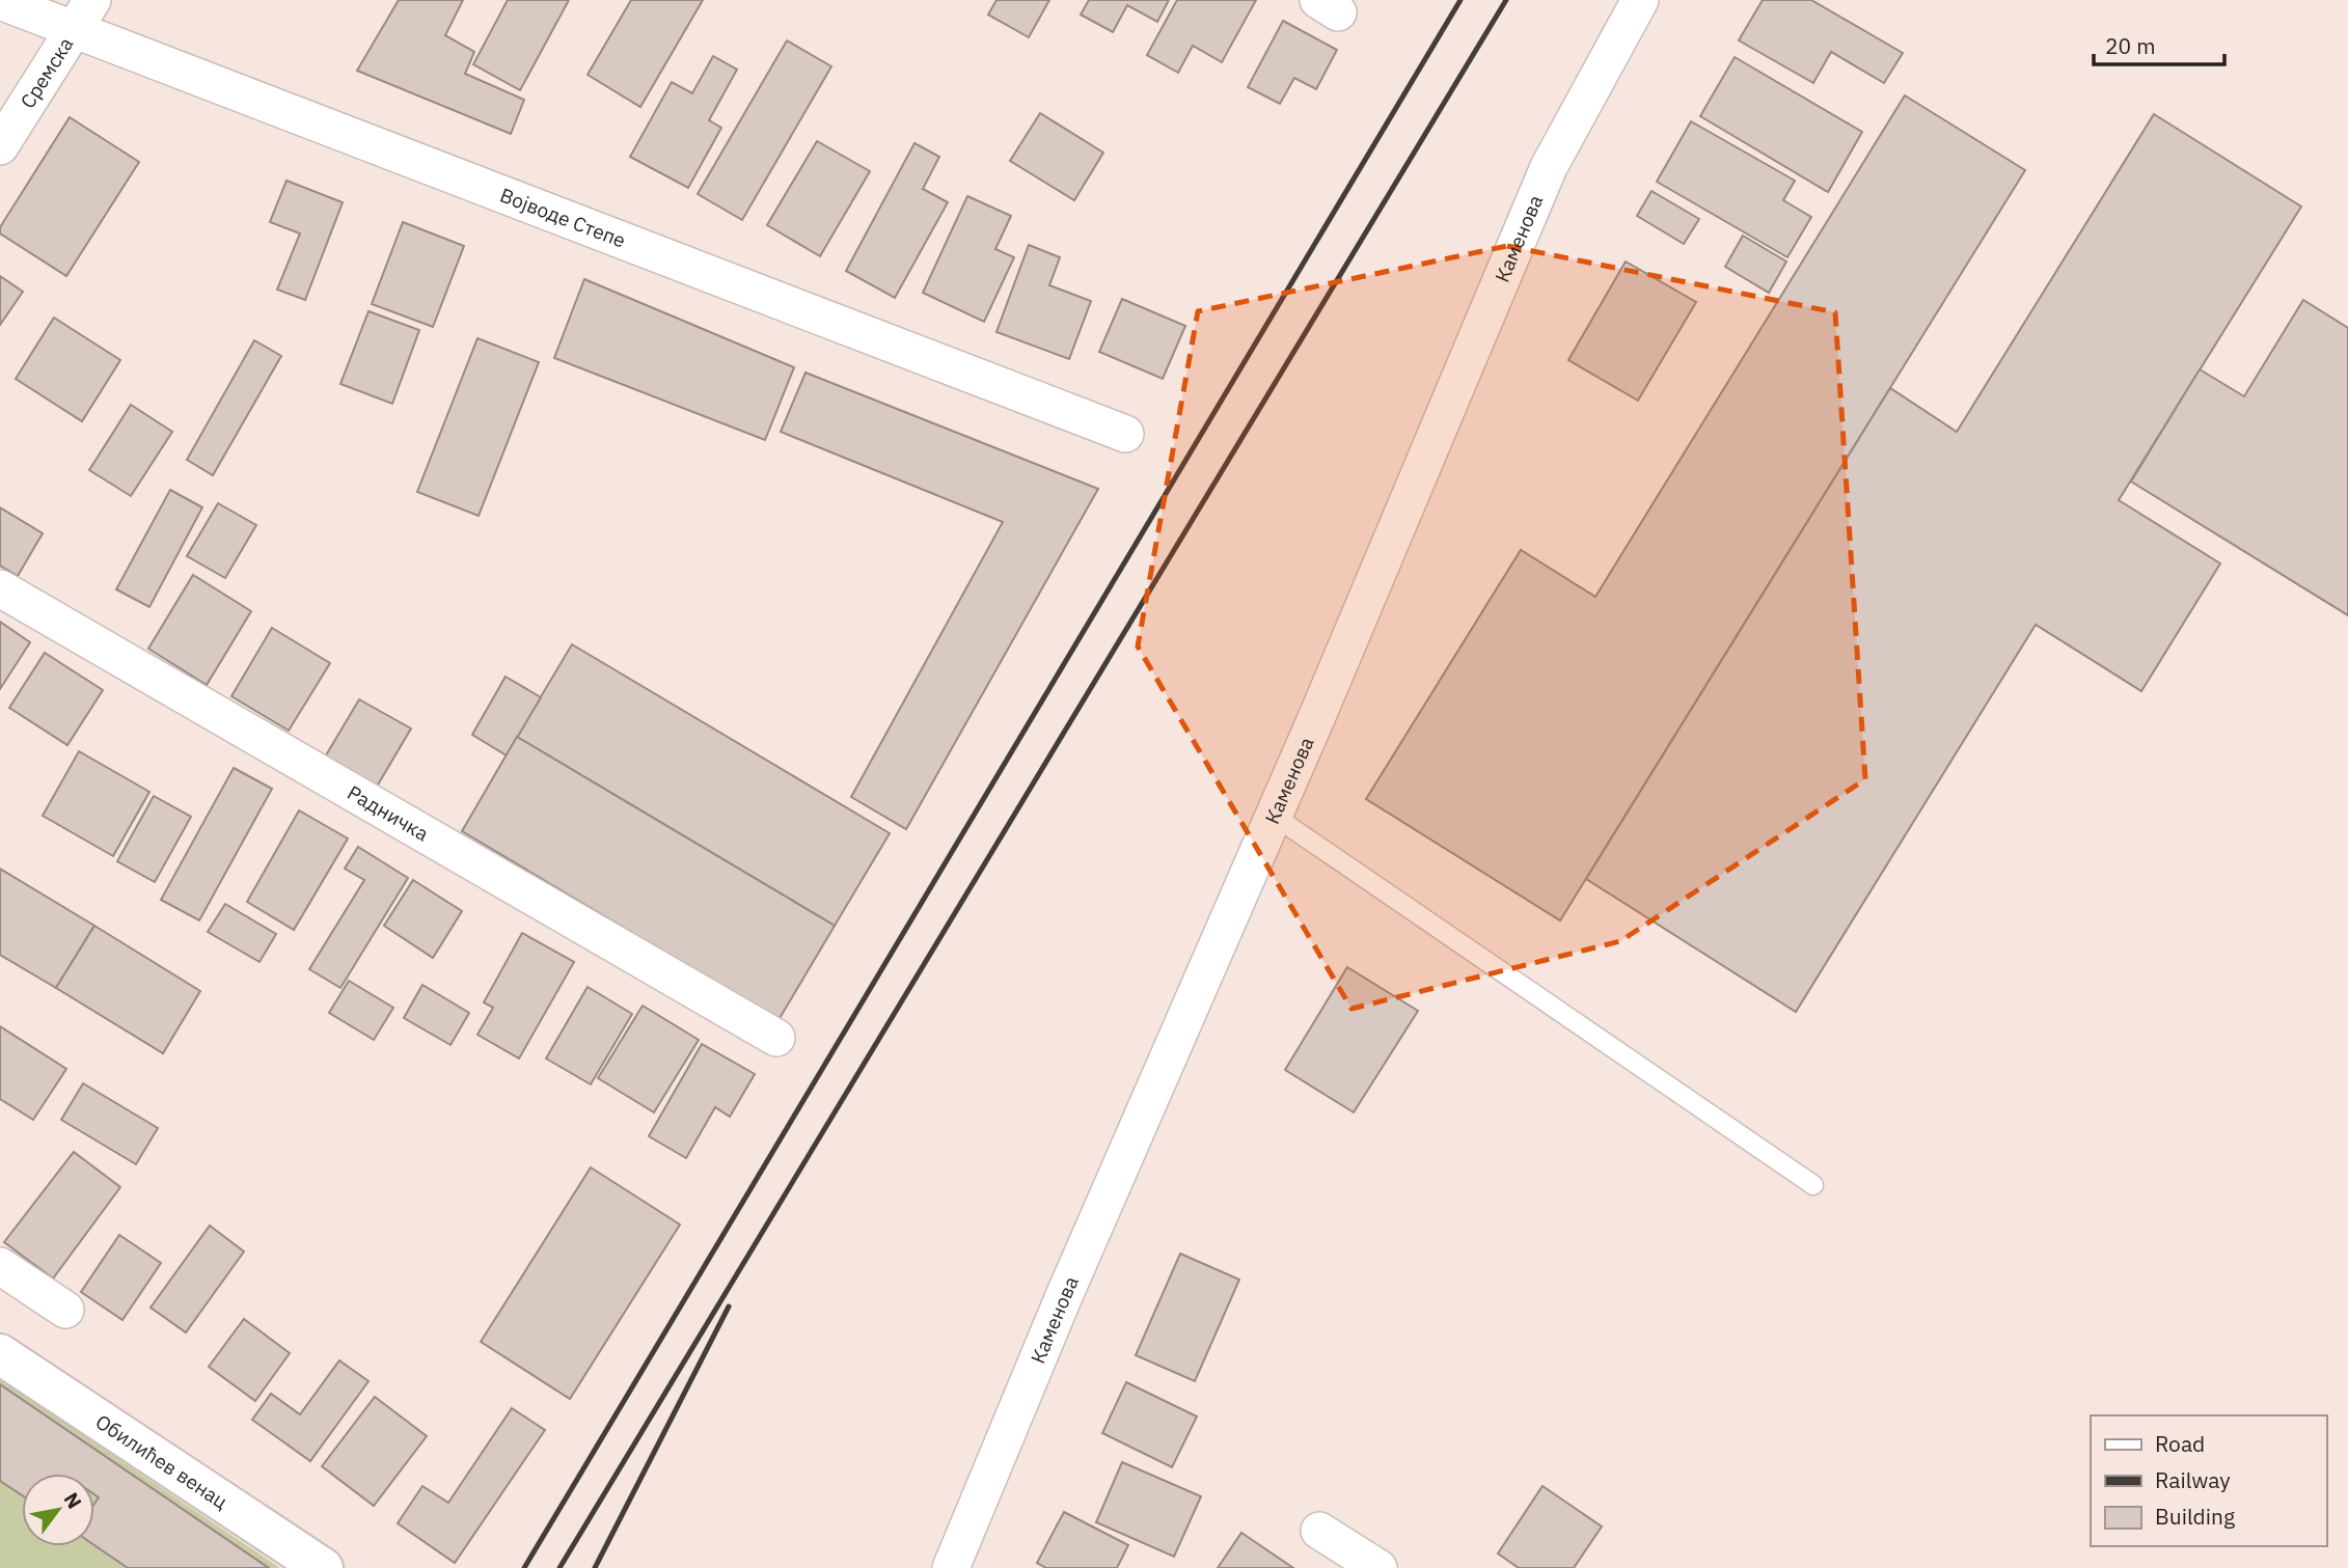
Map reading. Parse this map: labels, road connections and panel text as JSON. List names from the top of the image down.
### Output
{
  "streets": {
    "main road": ["Обилићев венац"],
    "street": [
      "Сремска",
      "Војводе Степе",
      "Каменова",
      "Радничка"
    ]
  },
  "crossings": [
    ["Сремска", "Војводе Степе"]
  ],
  "legend": ["Road", "Railway", "Building"],
  "scale_bar": "20 m",
  "north": "top right"
}
